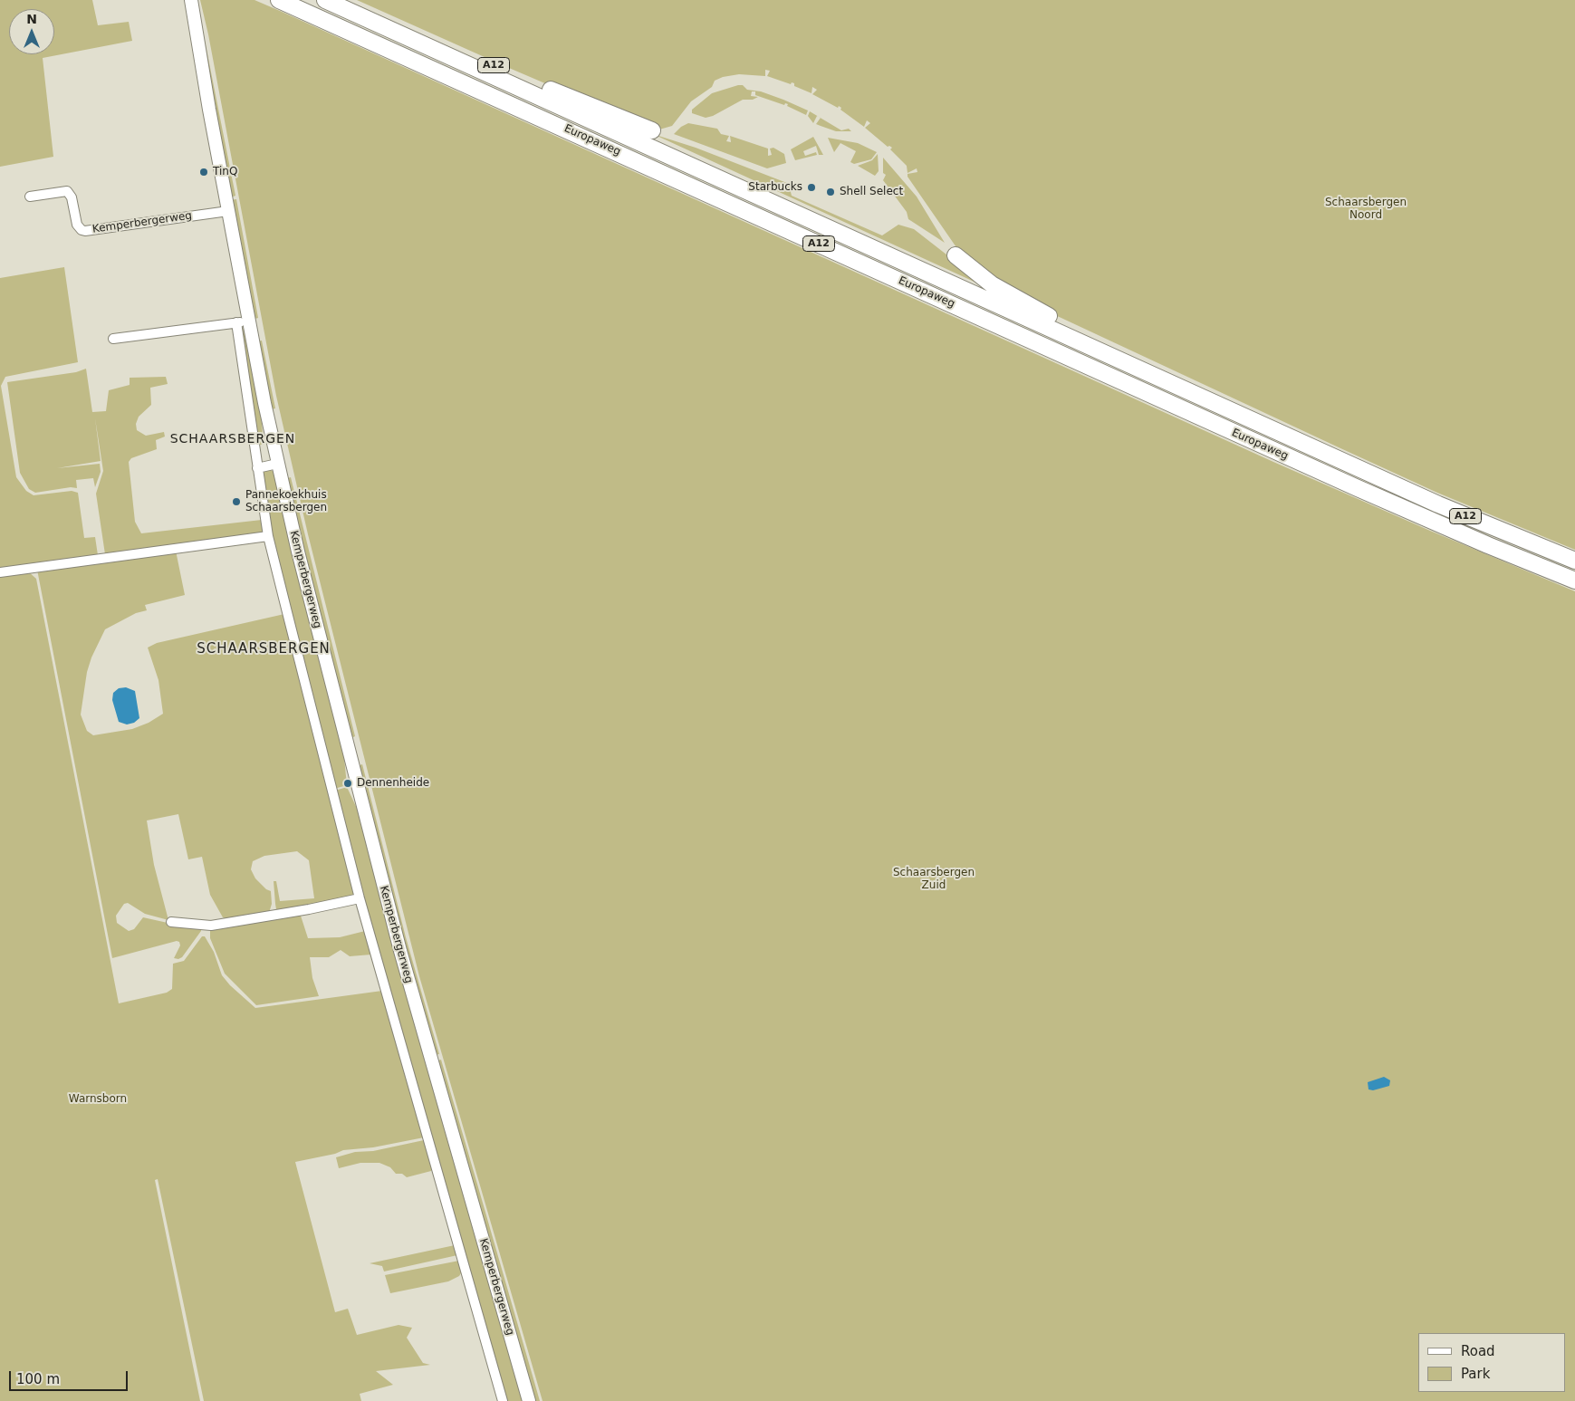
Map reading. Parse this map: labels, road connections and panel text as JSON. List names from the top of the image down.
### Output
{
  "streets": {
    "highway": ["A12", "Europaweg"],
    "main road": ["Kemperbergerweg"]
  },
  "crossings": [
    ["A12", "Europaweg"]
  ],
  "districts": ["SCHAARSBERGEN", "SCHAARSBERGEN"],
  "parks": ["Schaarsbergen Noord", "Schaarsbergen Zuid", "Warnsborn"],
  "places": [
    "TinQ",
    "Starbucks",
    "Shell Select",
    "Pannekoekhuis Schaarsbergen",
    "Dennenheide"
  ],
  "legend": ["Road", "Park"],
  "scale_bar": "100 m",
  "north": "top"
}
